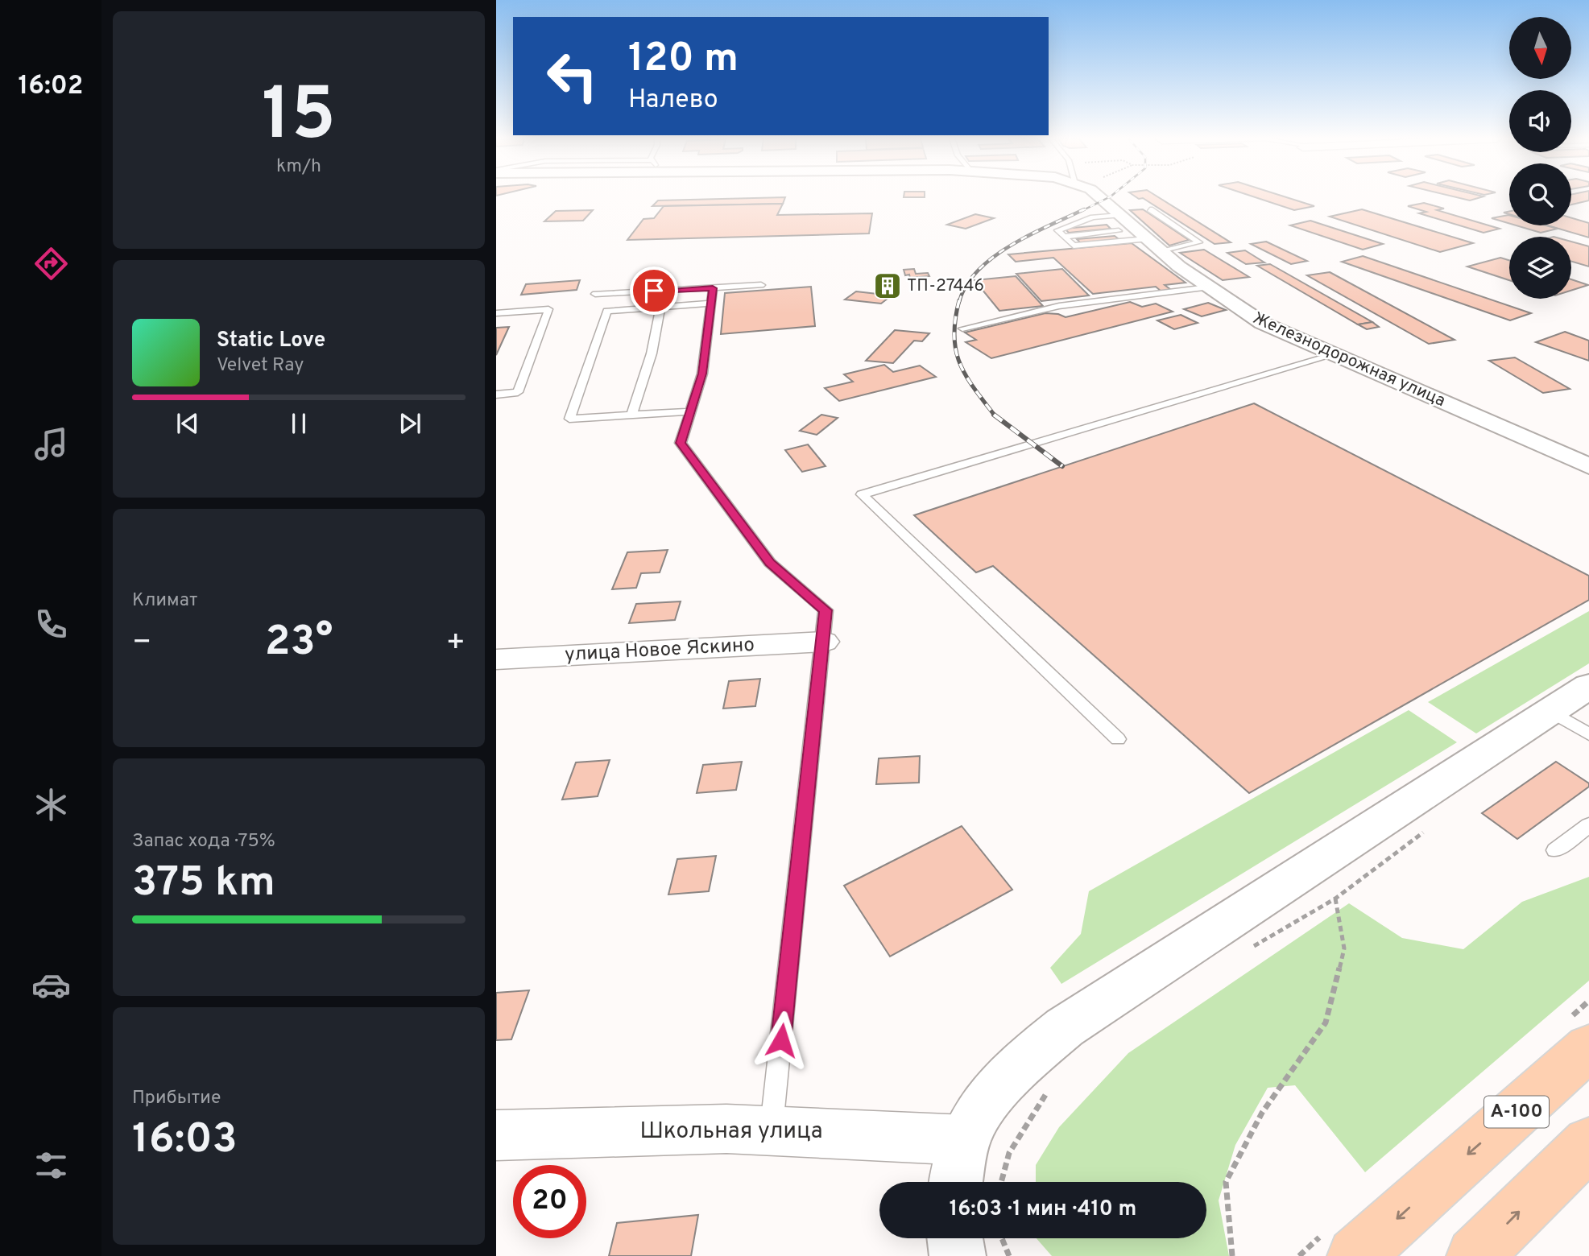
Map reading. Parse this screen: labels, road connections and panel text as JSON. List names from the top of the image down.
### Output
{
  "streets": {
    "main road": ["А-100"],
    "street": ["Железнодорожная улица", "улица Новое Яскино", "Школьная улица"]
  },
  "places": {
    "building": ["ТП-27446"]
  },
  "north": "bottom",
  "page": {
    "tabs": "16:02",
    "tile": [
      ["15", "km/h"],
      "Климат",
      ["Запас хода · 75%", "375 km"],
      ["Прибытие", "16:03"]
    ],
    "turn": ["120 m", "Налево"],
    "song": ["Static Love", "Velvet Ray"],
    "heat": ["−", "23°", "+"],
    "limit": "20",
    "trip": "16:03 · 1 мин · 410 m"
  }
}
